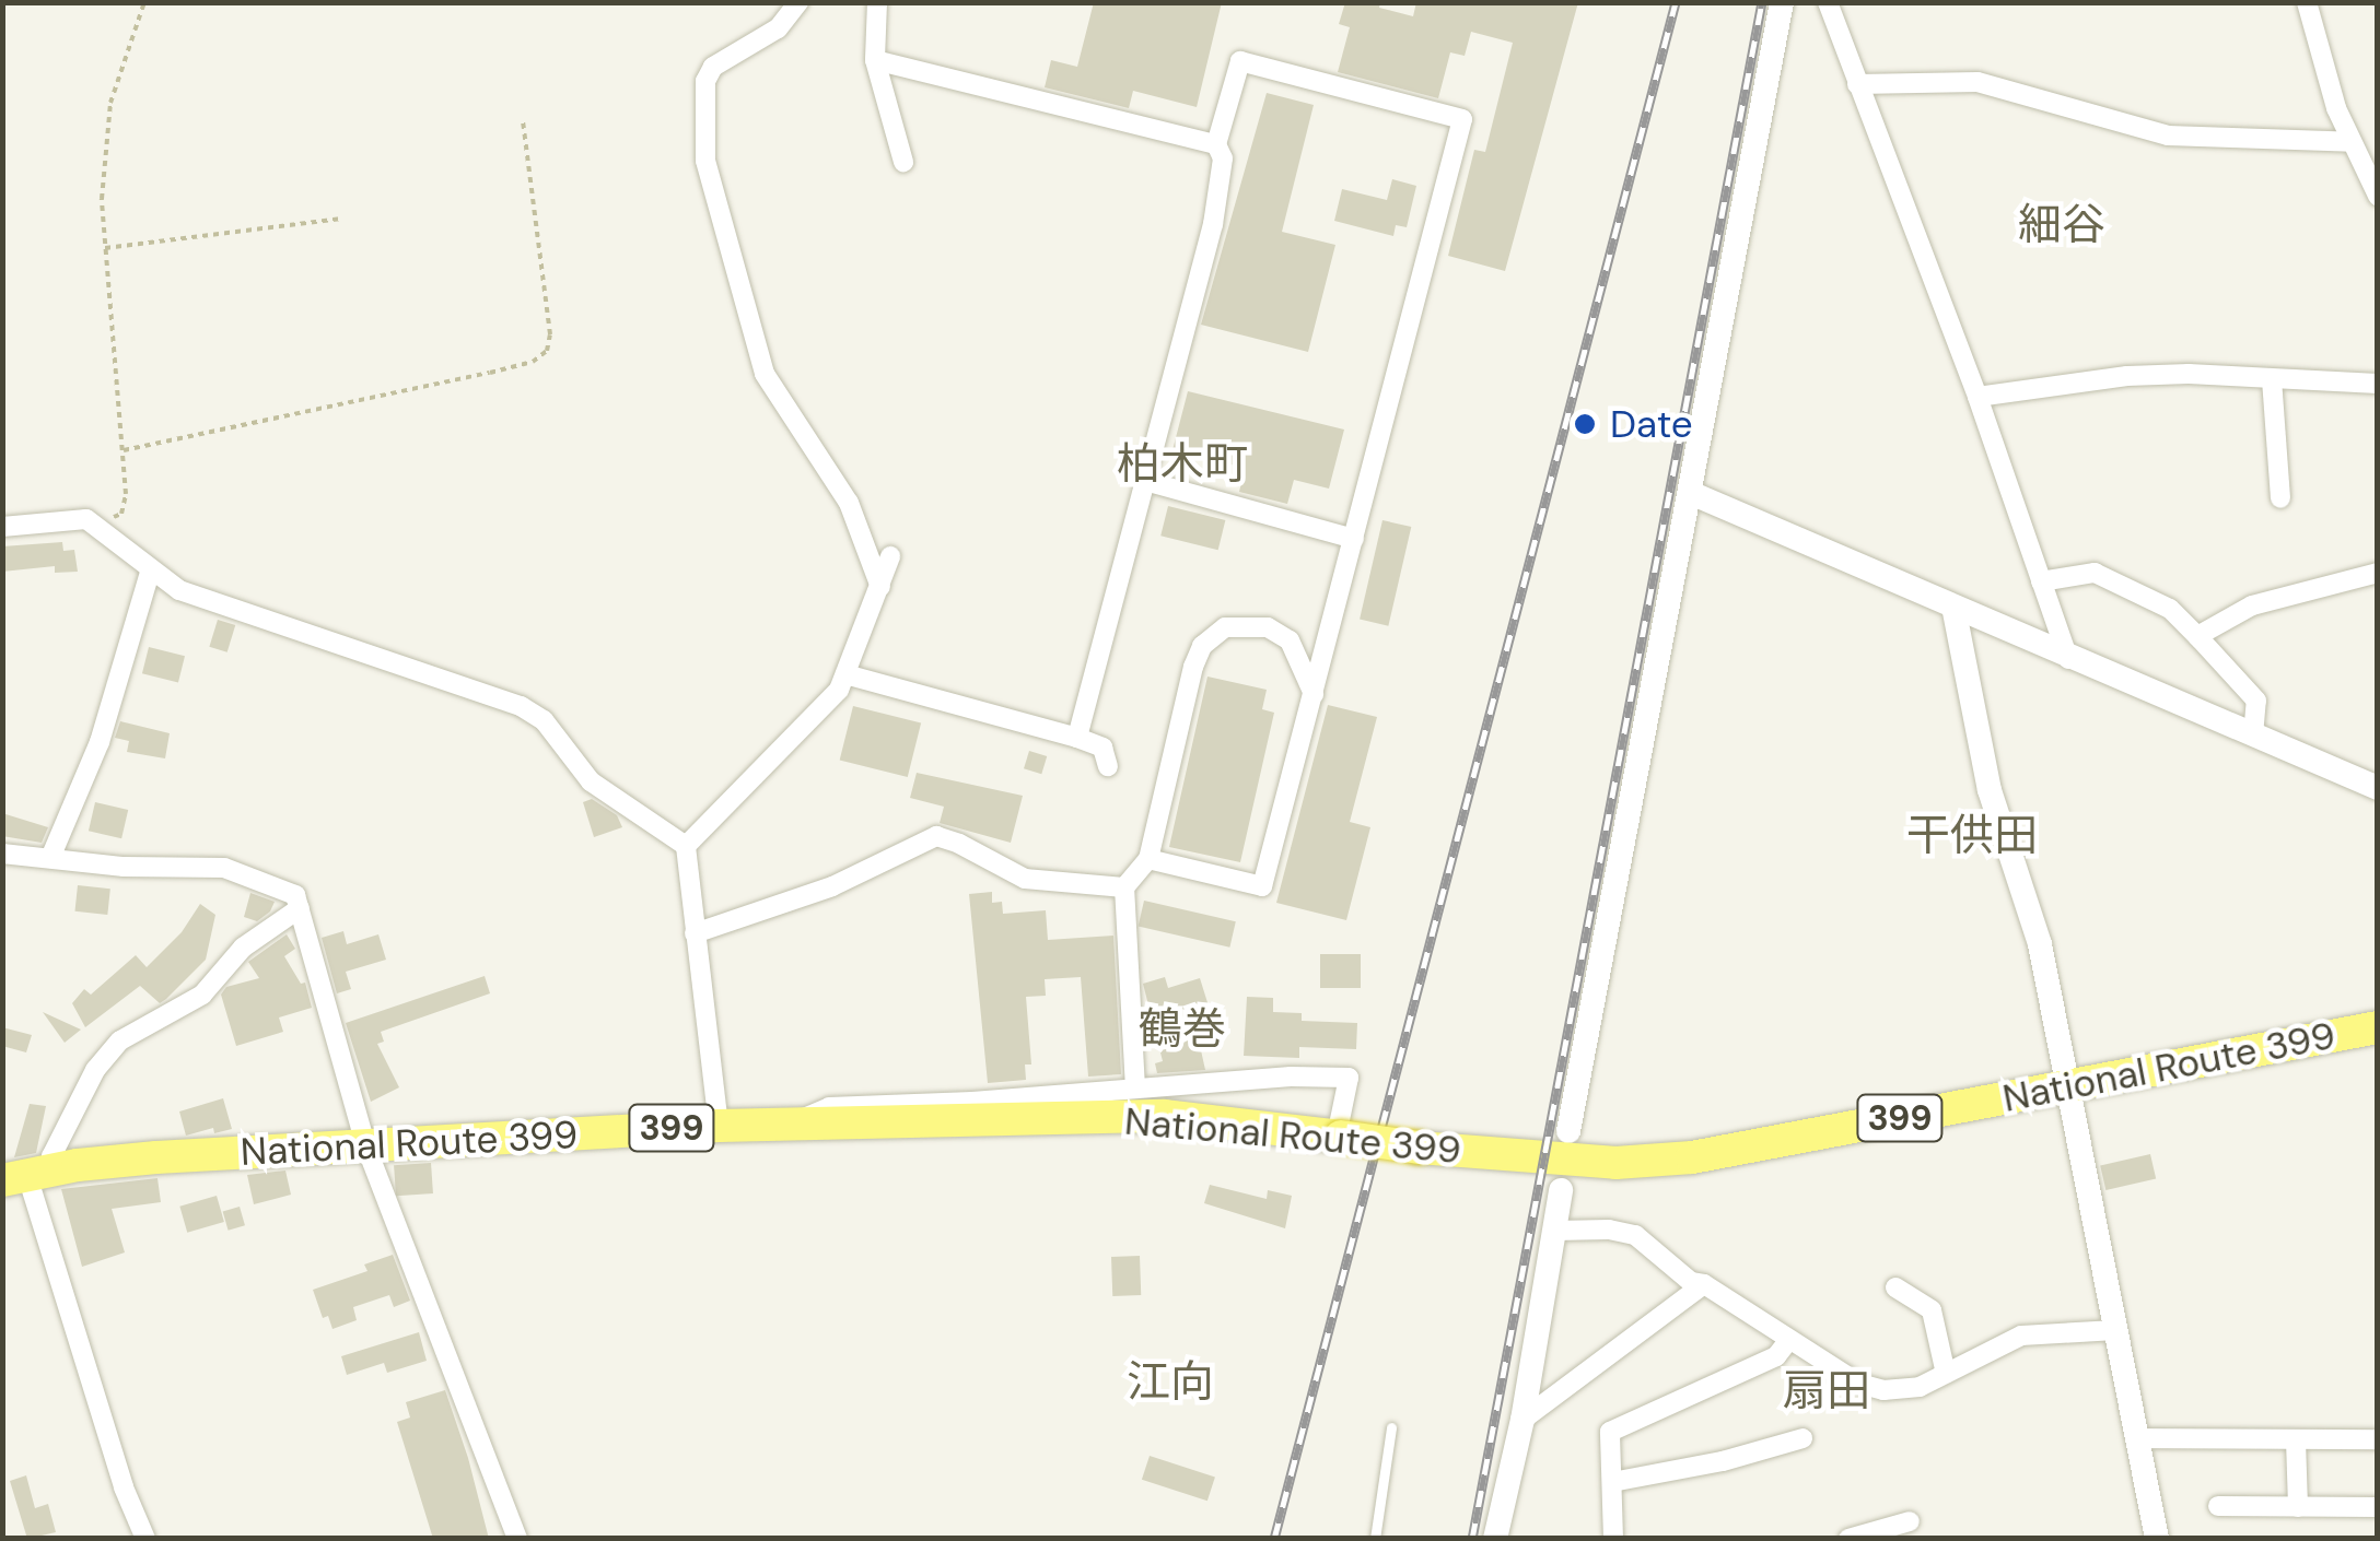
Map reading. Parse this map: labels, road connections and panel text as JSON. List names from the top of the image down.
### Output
{
  "streets": {
    "highway": ["National Route 399", "399"]
  },
  "districts": [
    "細谷",
    "柏木町",
    "干供田",
    "鶴巻",
    "江向",
    "扇田"
  ],
  "places": ["Date"]
}
